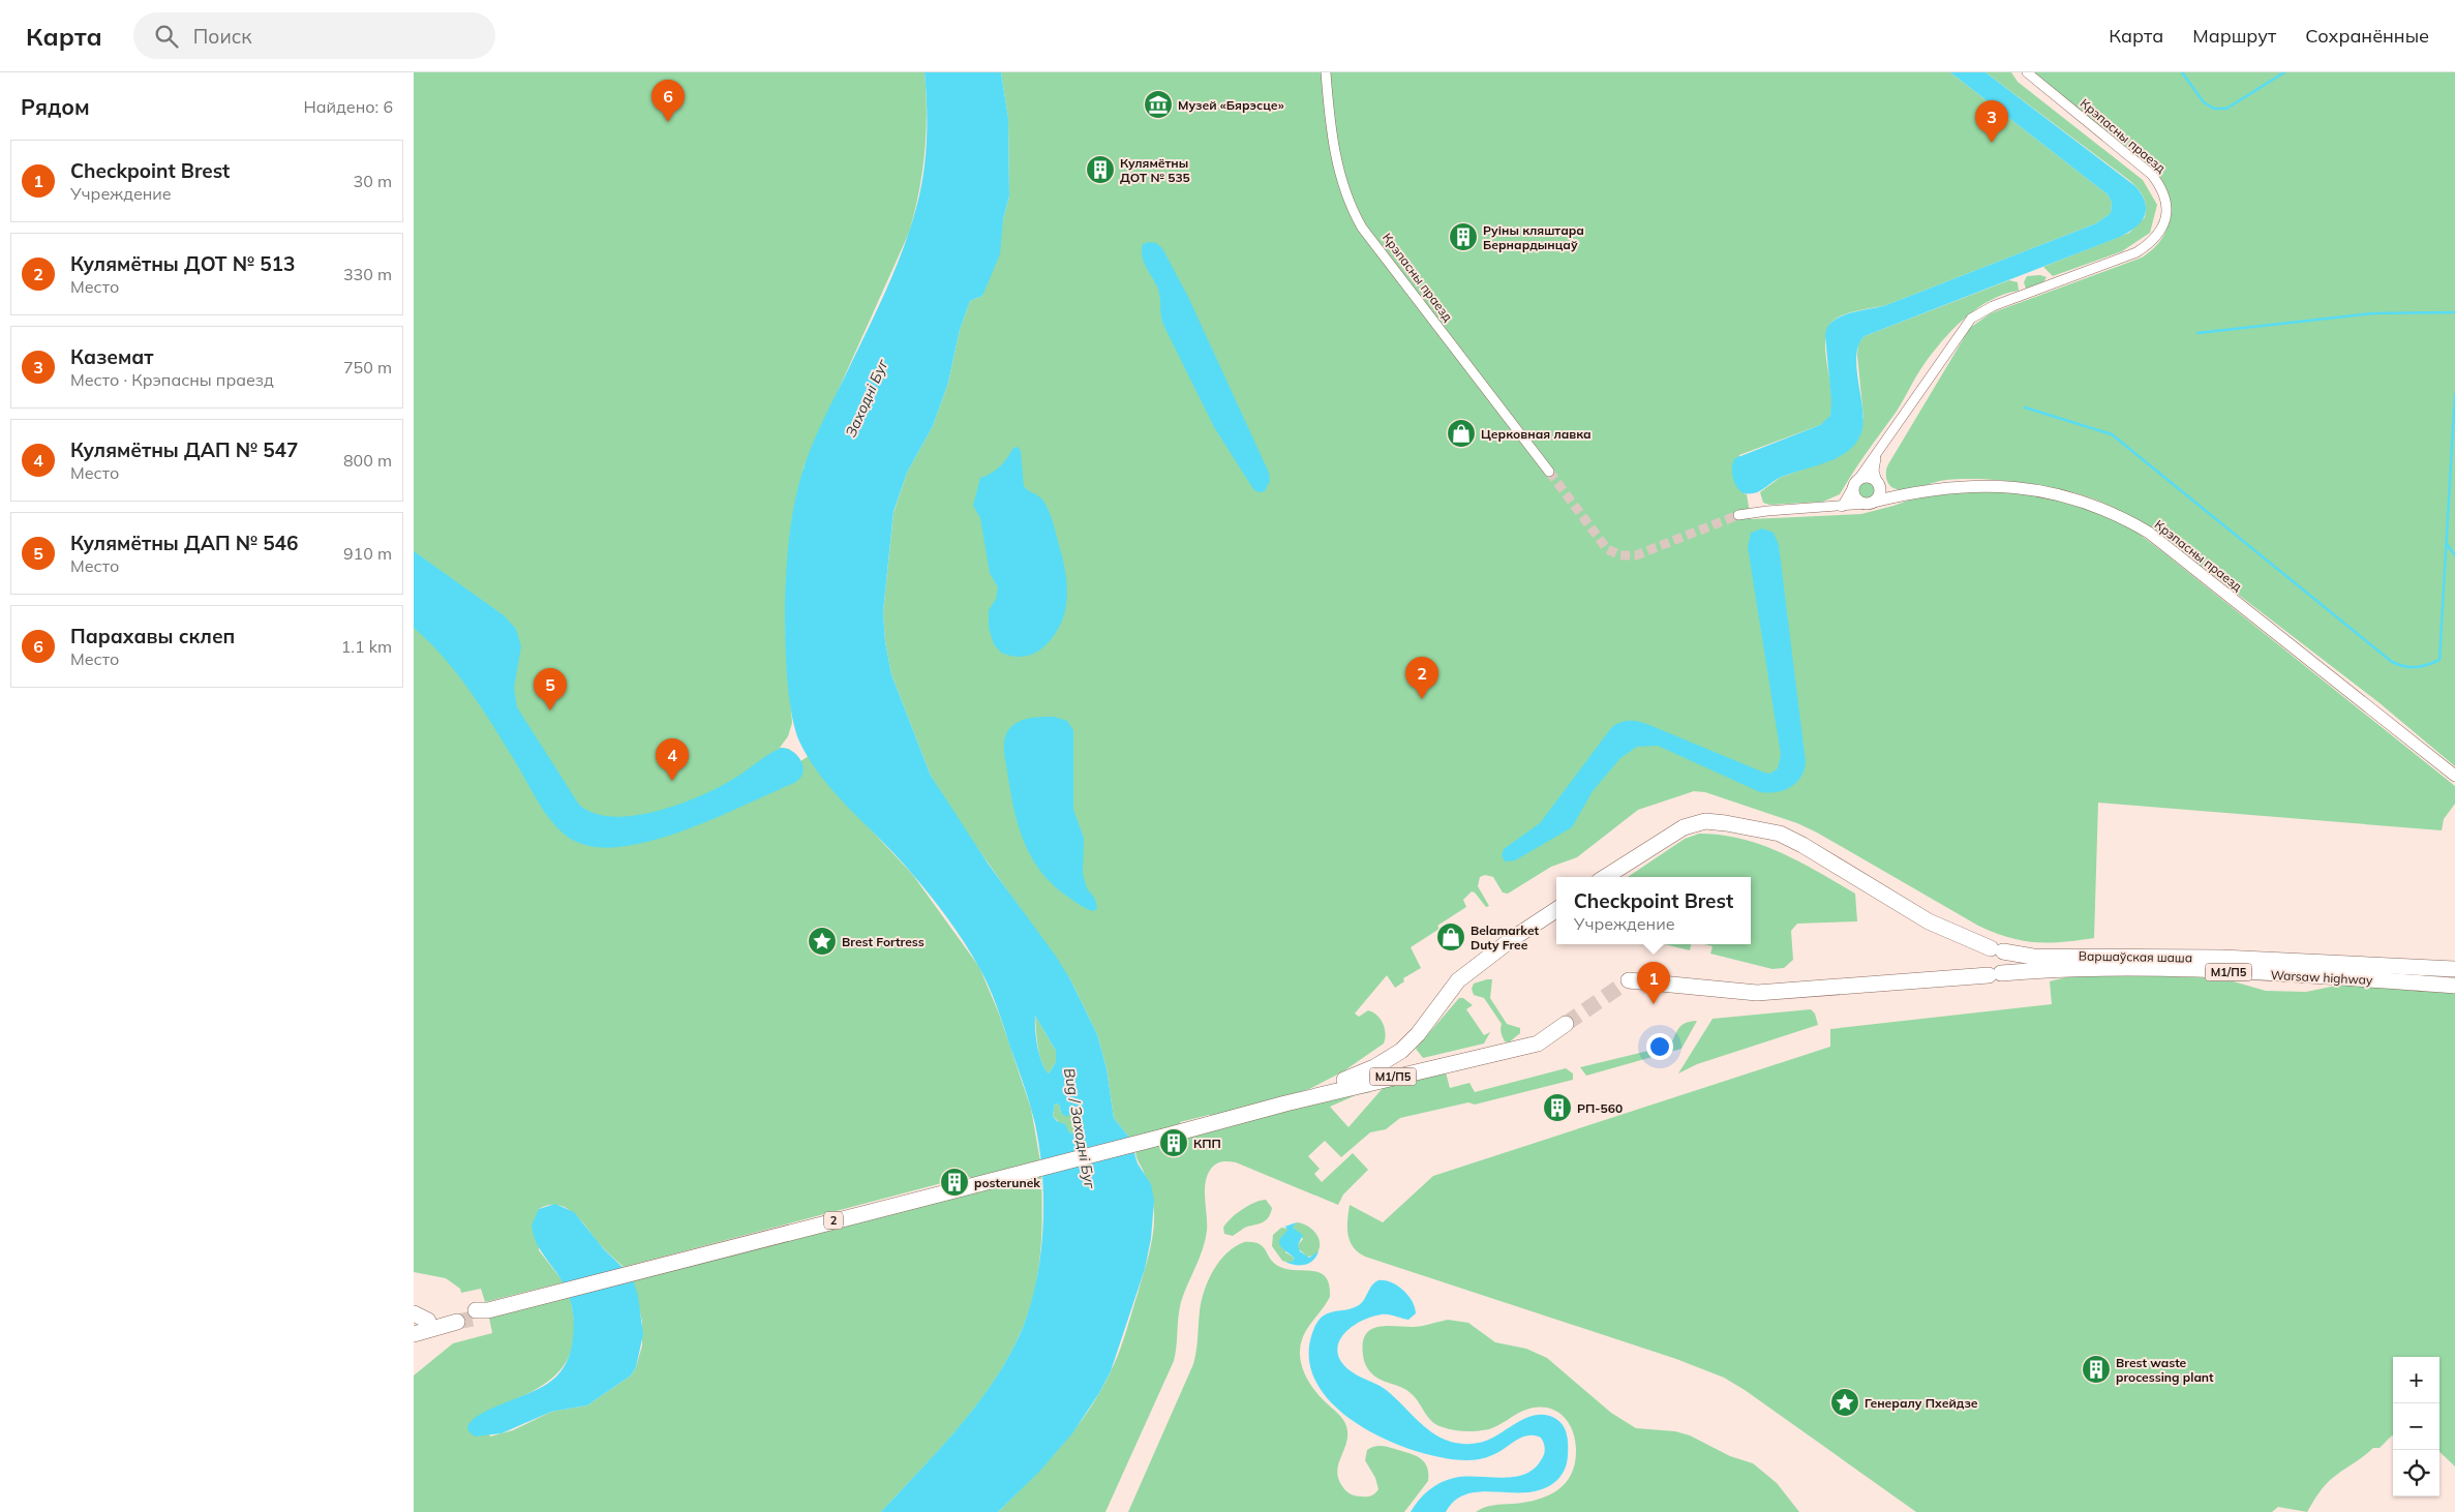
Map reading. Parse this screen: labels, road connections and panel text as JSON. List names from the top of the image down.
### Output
{
  "streets": {
    "highway": [
      "Варшаўская шаша",
      "М1/П5",
      "Warsaw highway",
      "2"
    ],
    "street": ["Крэпасны праезд"]
  },
  "crossings": [
    ["М1/П5", "2"]
  ],
  "water": ["Заходні Буг", "Bug / Заходні Буг"],
  "places": {
    "museum": ["Музей «Бярэсце»"],
    "building": [
      "Кулямётны ДОТ № 535",
      "Руіны кляштара Бернардынцаў",
      "РП-560",
      "КПП",
      "posterunek",
      "Brest waste processing plant"
    ],
    "shop": ["Церковная лавка", "Belamarket Duty Free"],
    "place": ["Brest Fortress", "Генералу Пхейдзе"]
  },
  "page": {
    "header": "Карта",
    "search": "Поиск",
    "nav": ["Карта", "Маршрут", "Сохранённые"],
    "heading": ["Рядом", "Найдено: 6"],
    "pins": [
      "6",
      "3",
      "2",
      "5",
      "4",
      "1"
    ],
    "list": [
      {
        "mark": "1",
        "name": "Checkpoint Brest",
        "note": "Учреждение",
        "value": "30 m"
      },
      {
        "mark": "2",
        "name": "Кулямётны ДОТ № 513",
        "note": "Место",
        "value": "330 m"
      },
      {
        "mark": "3",
        "name": "Каземат",
        "note": "Место · Крэпасны праезд",
        "value": "750 m"
      },
      {
        "mark": "4",
        "name": "Кулямётны ДАП № 547",
        "note": "Место",
        "value": "800 m"
      },
      {
        "mark": "5",
        "name": "Кулямётны ДАП № 546",
        "note": "Место",
        "value": "910 m"
      },
      {
        "mark": "6",
        "name": "Парахавы склеп",
        "note": "Место",
        "value": "1.1 km"
      }
    ],
    "popup": ["Checkpoint Brest", "Учреждение"],
    "map_buttons": ["+", "−"]
  }
}
